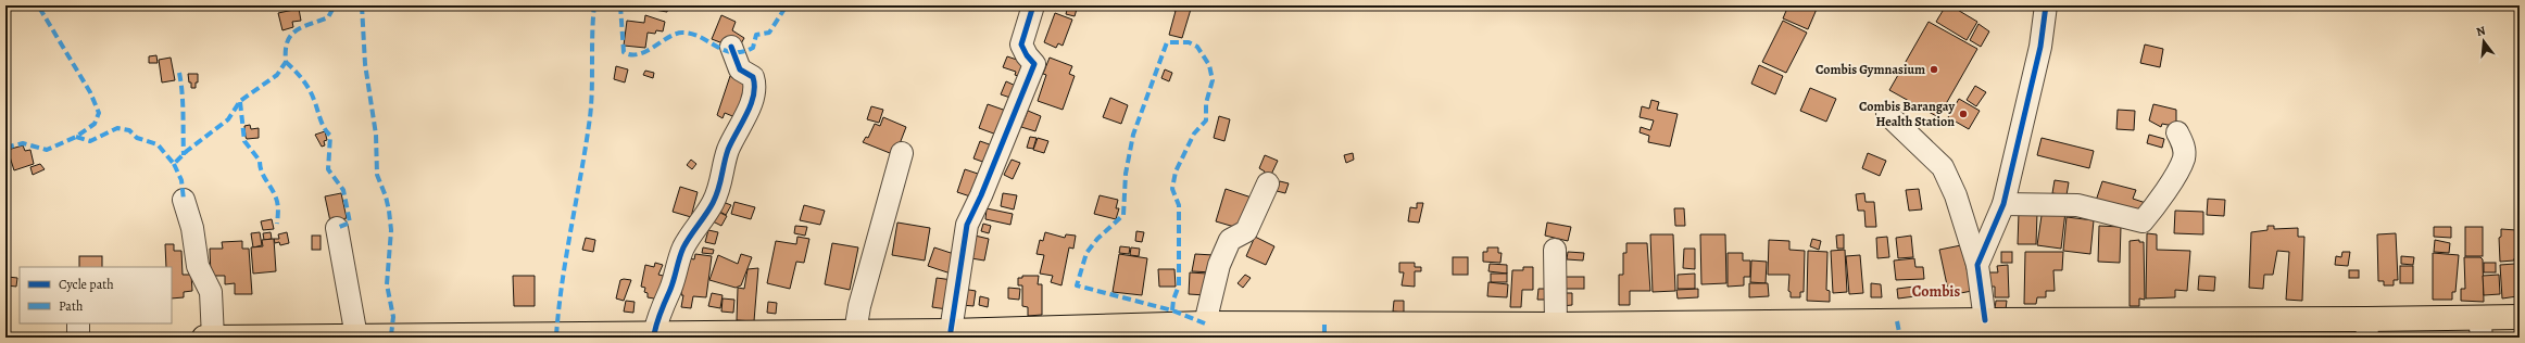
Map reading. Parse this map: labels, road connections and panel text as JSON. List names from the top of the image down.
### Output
{
  "districts": ["Combis"],
  "places": ["Combis Gymnasium", "Combis Barangay Health Station"],
  "legend": ["Cycle path", "Path"],
  "north": "top"
}
